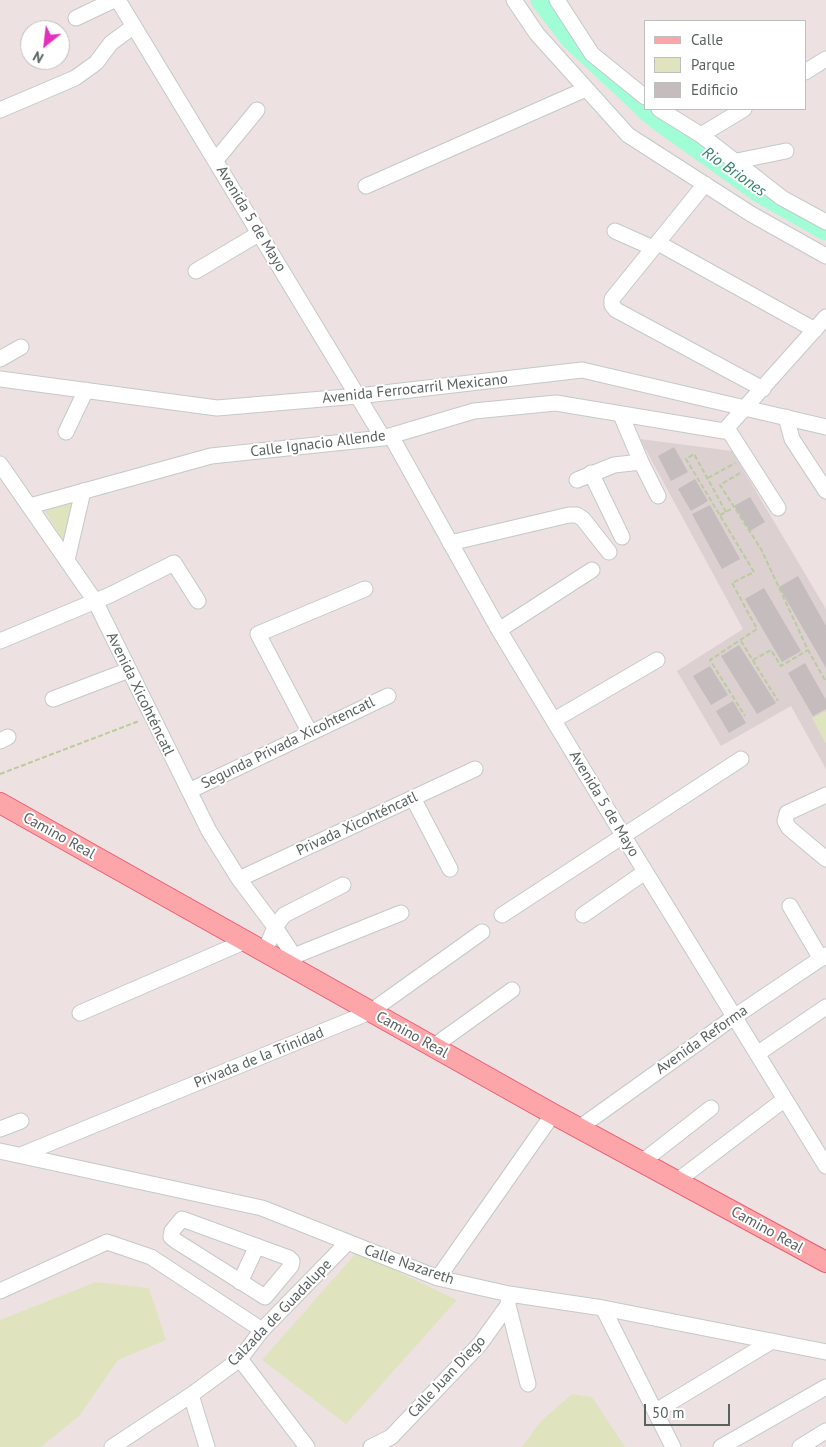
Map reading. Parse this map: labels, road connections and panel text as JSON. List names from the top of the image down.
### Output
{
  "streets": {
    "main road": ["Camino Real"],
    "street": [
      "Avenida 5 de Mayo",
      "Avenida Ferrocarril Mexicano",
      "Calle Ignacio Allende",
      "Avenida Xicohténcatl",
      "Segunda Privada Xicohtencatl",
      "Privada Xicohténcatl",
      "Avenida Reforma",
      "Privada de la Trinidad",
      "Calle Nazareth",
      "Calzada de Guadalupe",
      "Calle Juan Diego"
    ]
  },
  "crossings": [
    ["Avenida 5 de Mayo", "Avenida Ferrocarril Mexicano"],
    ["Avenida 5 de Mayo", "Calle Ignacio Allende"],
    ["Avenida 5 de Mayo", "Avenida Reforma"],
    ["Calle Ignacio Allende", "Avenida Xicohténcatl"],
    ["Avenida Xicohténcatl", "Segunda Privada Xicohtencatl"],
    ["Avenida Xicohténcatl", "Privada Xicohténcatl"],
    ["Avenida Xicohténcatl", "Camino Real"],
    ["Camino Real", "Avenida Reforma"],
    ["Camino Real", "Privada de la Trinidad"],
    ["Privada de la Trinidad", "Calle Nazareth"],
    ["Calle Nazareth", "Calzada de Guadalupe"],
    ["Calle Nazareth", "Calle Juan Diego"]
  ],
  "water": ["Rio Briones"],
  "legend": ["Calle", "Parque", "Edificio"],
  "scale_bar": "50 m",
  "north": "bottom left"
}
